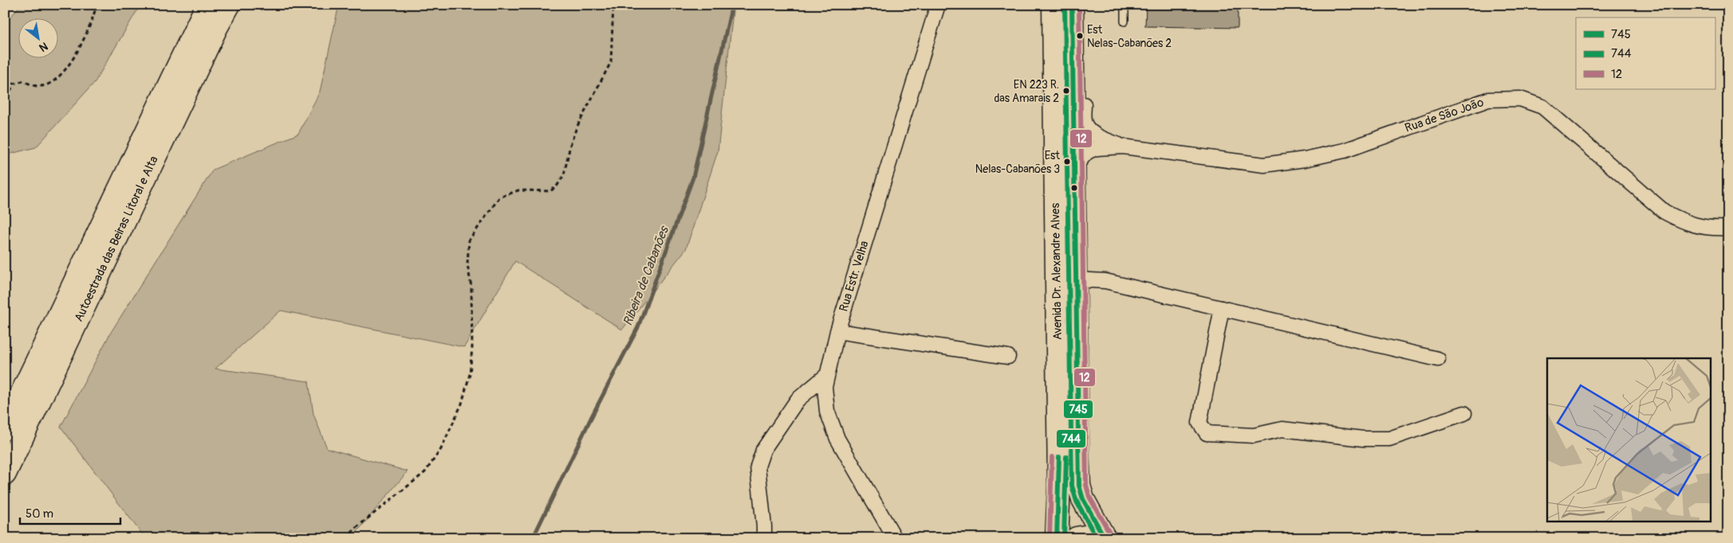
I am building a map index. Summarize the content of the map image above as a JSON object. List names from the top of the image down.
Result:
{
  "streets": {
    "main road": ["Autoestrada das Beiras Litoral e Alta", "Avenida Dr. Alexandre Alves"],
    "street": ["Rua de São João", "Rua Estr. Velha"]
  },
  "water": ["Ribeira de Cabanões"],
  "places": ["Est Nelas-Cabanões 2", "EN 223 R. das Amarais 2", "Est Nelas-Cabanões 3"],
  "lines": ["transit line 745", "transit line 744", "transit line 12"],
  "legend": ["745", "744", "12"],
  "scale_bar": "50 m",
  "north": "bottom right"
}
